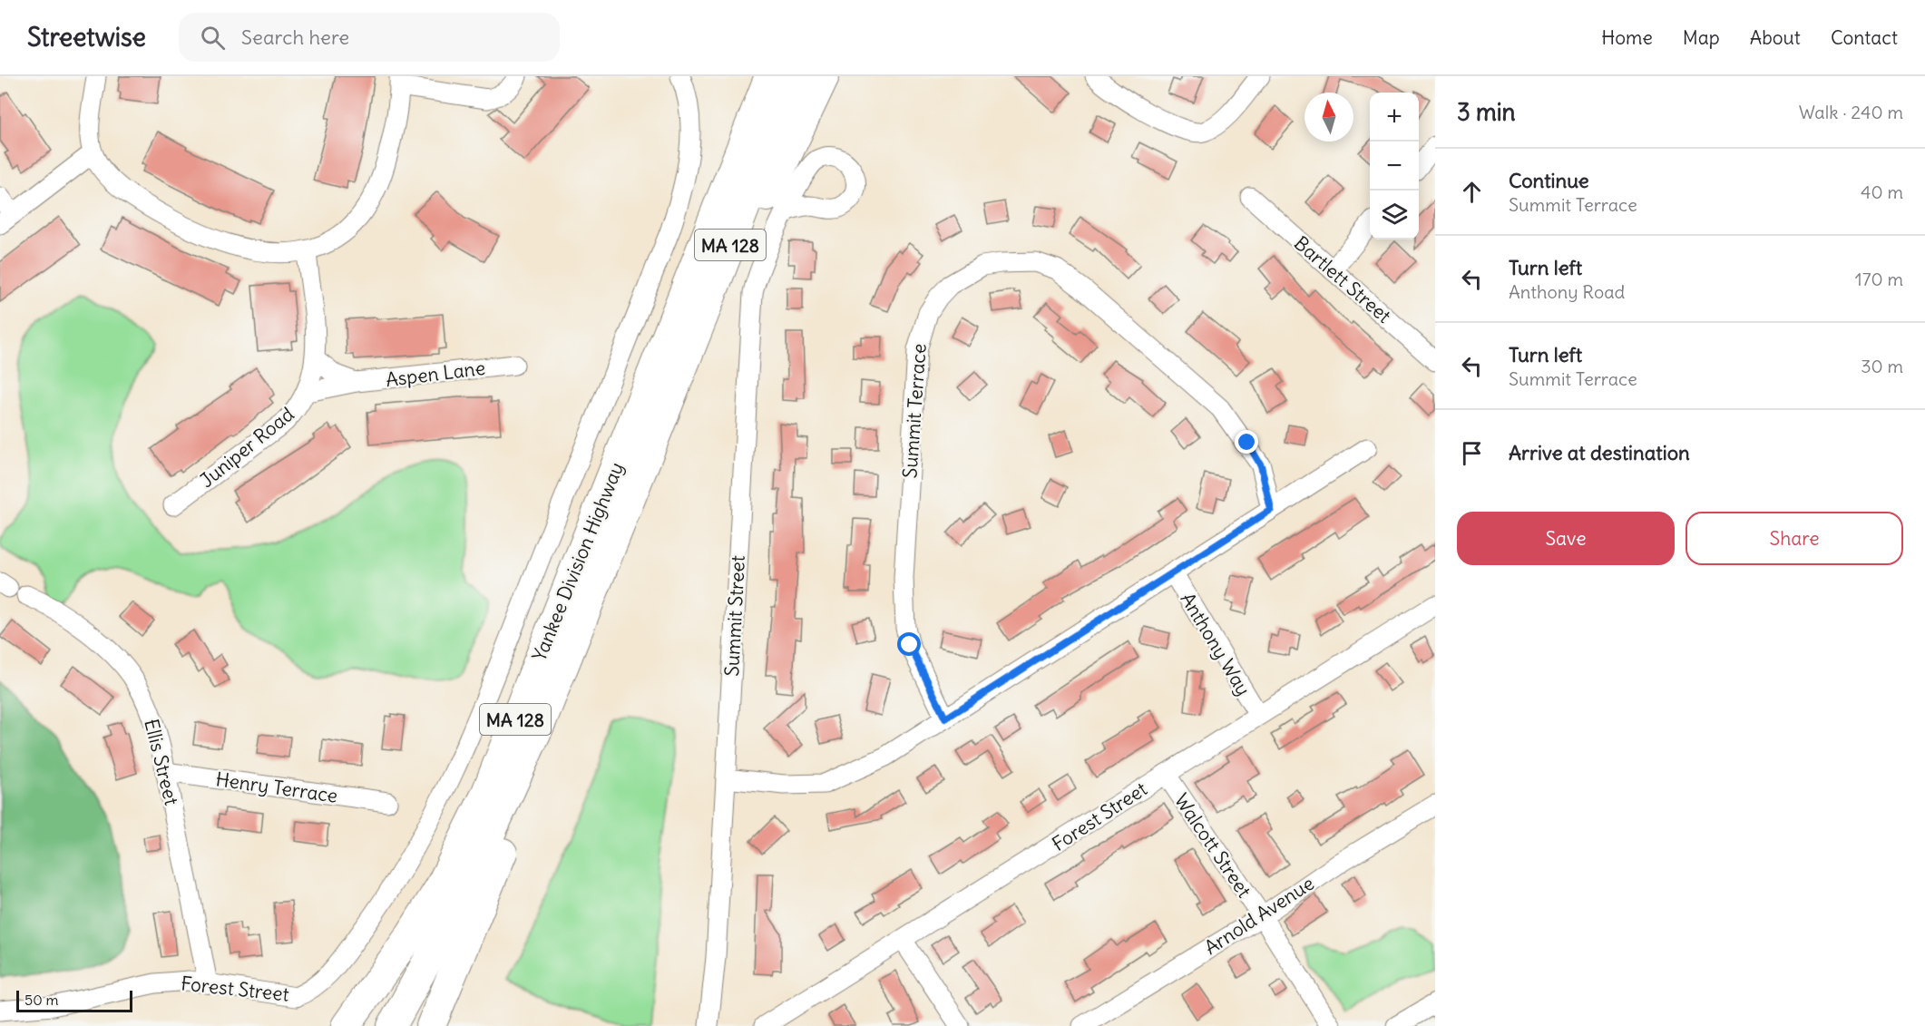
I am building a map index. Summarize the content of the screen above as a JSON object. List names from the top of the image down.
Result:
{
  "streets": {
    "highway": ["MA 128", "Yankee Division Highway"],
    "street": [
      "Bartlett Street",
      "Aspen Lane",
      "Summit Terrace",
      "Juniper Road",
      "Summit Street",
      "Anthony Way",
      "Ellis Street",
      "Henry Terrace",
      "Forest Street",
      "Walcott Street",
      "Arnold Avenue"
    ]
  },
  "crossings": [
    ["Aspen Lane", "Juniper Road"],
    ["Yankee Division Highway", "Forest Street"],
    ["Anthony Way", "Forest Street"],
    ["Ellis Street", "Henry Terrace"],
    ["Ellis Street", "Forest Street"],
    ["Forest Street", "Walcott Street"],
    ["Walcott Street", "Arnold Avenue"]
  ],
  "scale_bar": "50 m",
  "north": "top",
  "page": {
    "header": "Streetwise",
    "search": "Search here",
    "nav": [
      "Home",
      "Map",
      "About",
      "Contact"
    ],
    "heading": ["3 min", "Walk · 240 m"],
    "map_buttons": ["+", "−"],
    "list": [
      ["Continue", "Summit Terrace", "40 m"],
      ["Turn left", "Anthony Road", "170 m"],
      ["Turn left", "Summit Terrace", "30 m"],
      "Arrive at destination"
    ],
    "buttons": ["Save", "Share"],
    "scale": "50 m"
  }
}
